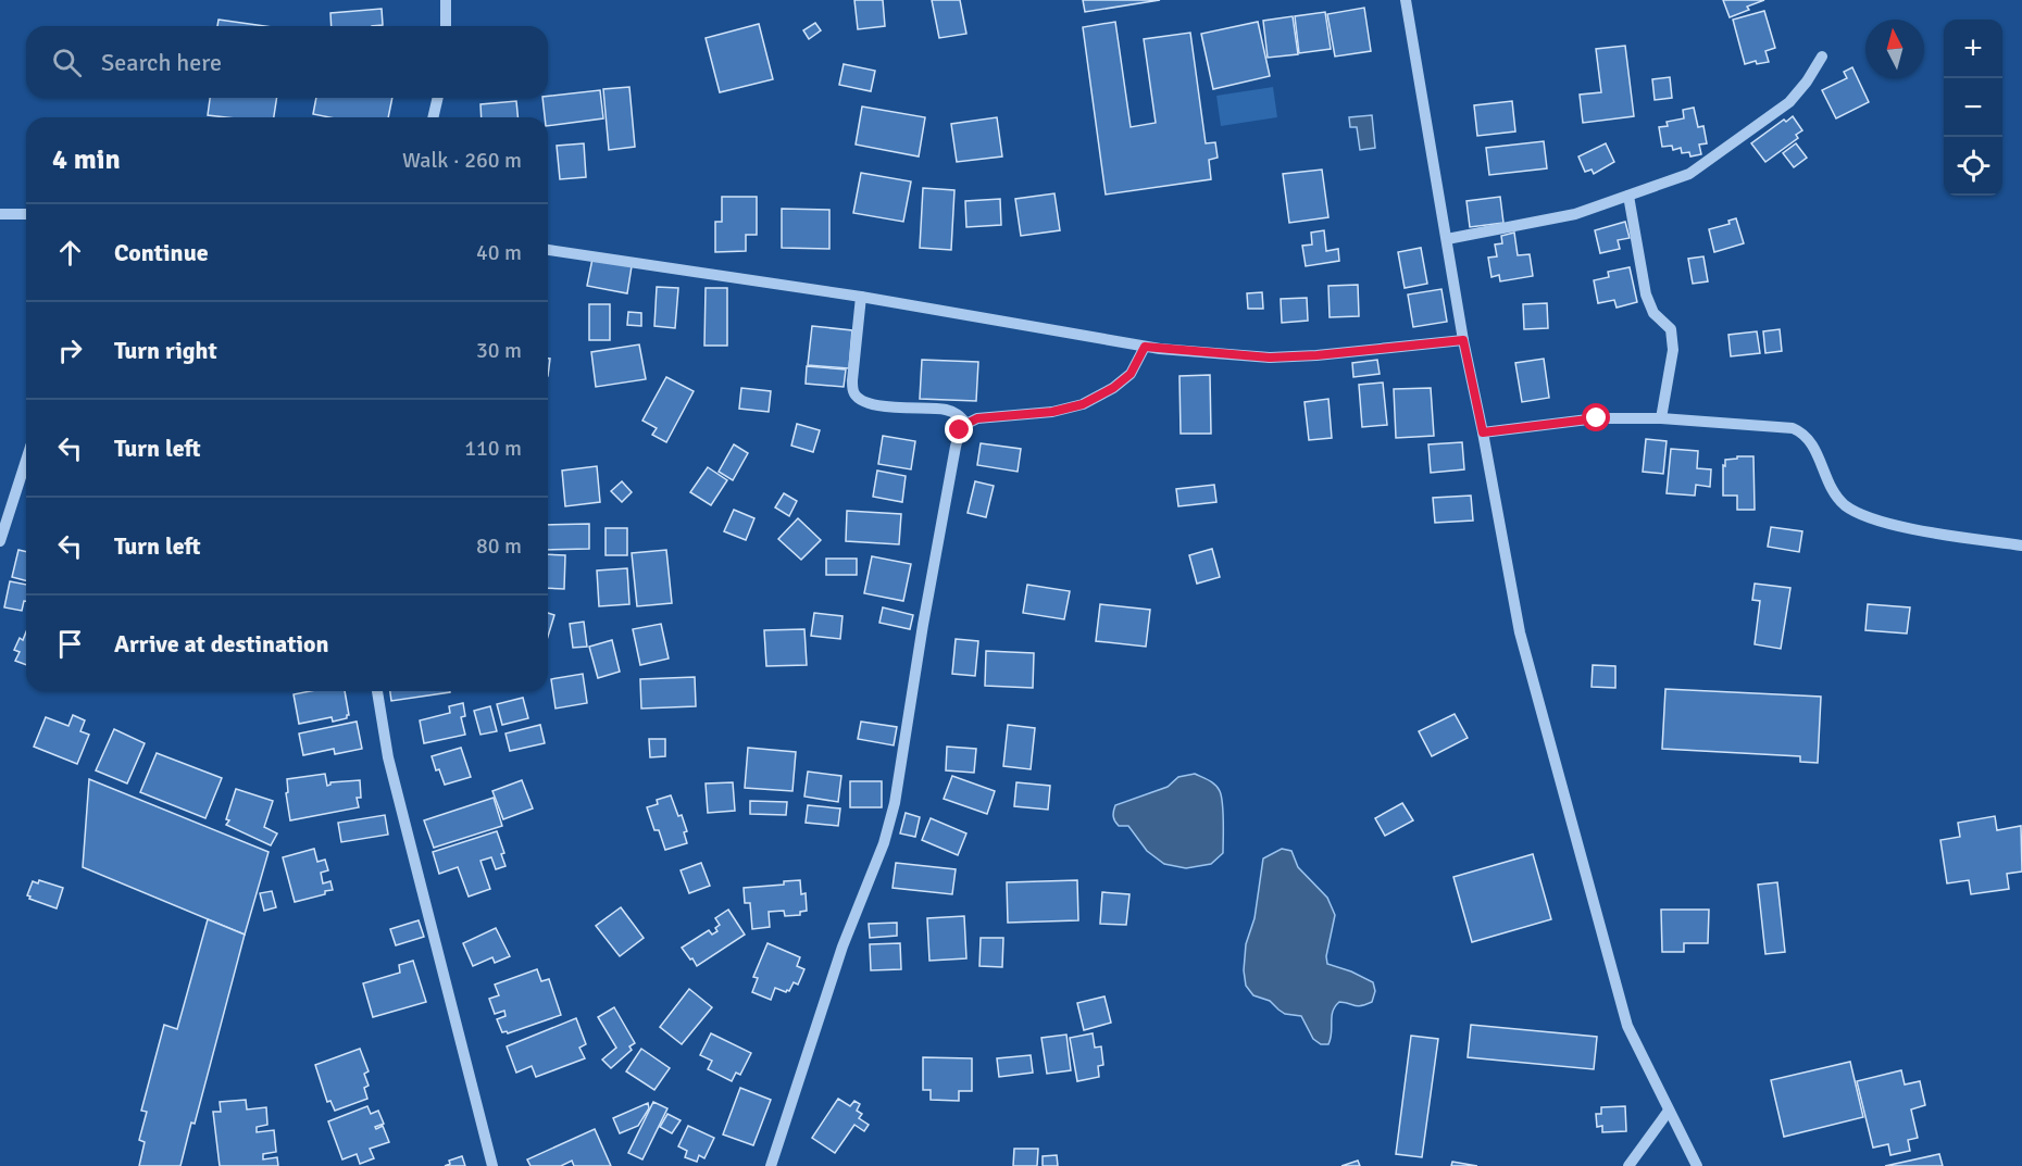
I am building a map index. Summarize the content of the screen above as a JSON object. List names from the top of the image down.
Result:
{
  "north": "top",
  "page": {
    "map_buttons": ["+", "−"],
    "search": "Search here",
    "heading": ["4 min", "Walk · 260 m"],
    "list": [
      ["Continue", "40 m"],
      ["Turn right", "30 m"],
      ["Turn left", "110 m"],
      ["Turn left", "80 m"],
      "Arrive at destination"
    ]
  }
}
